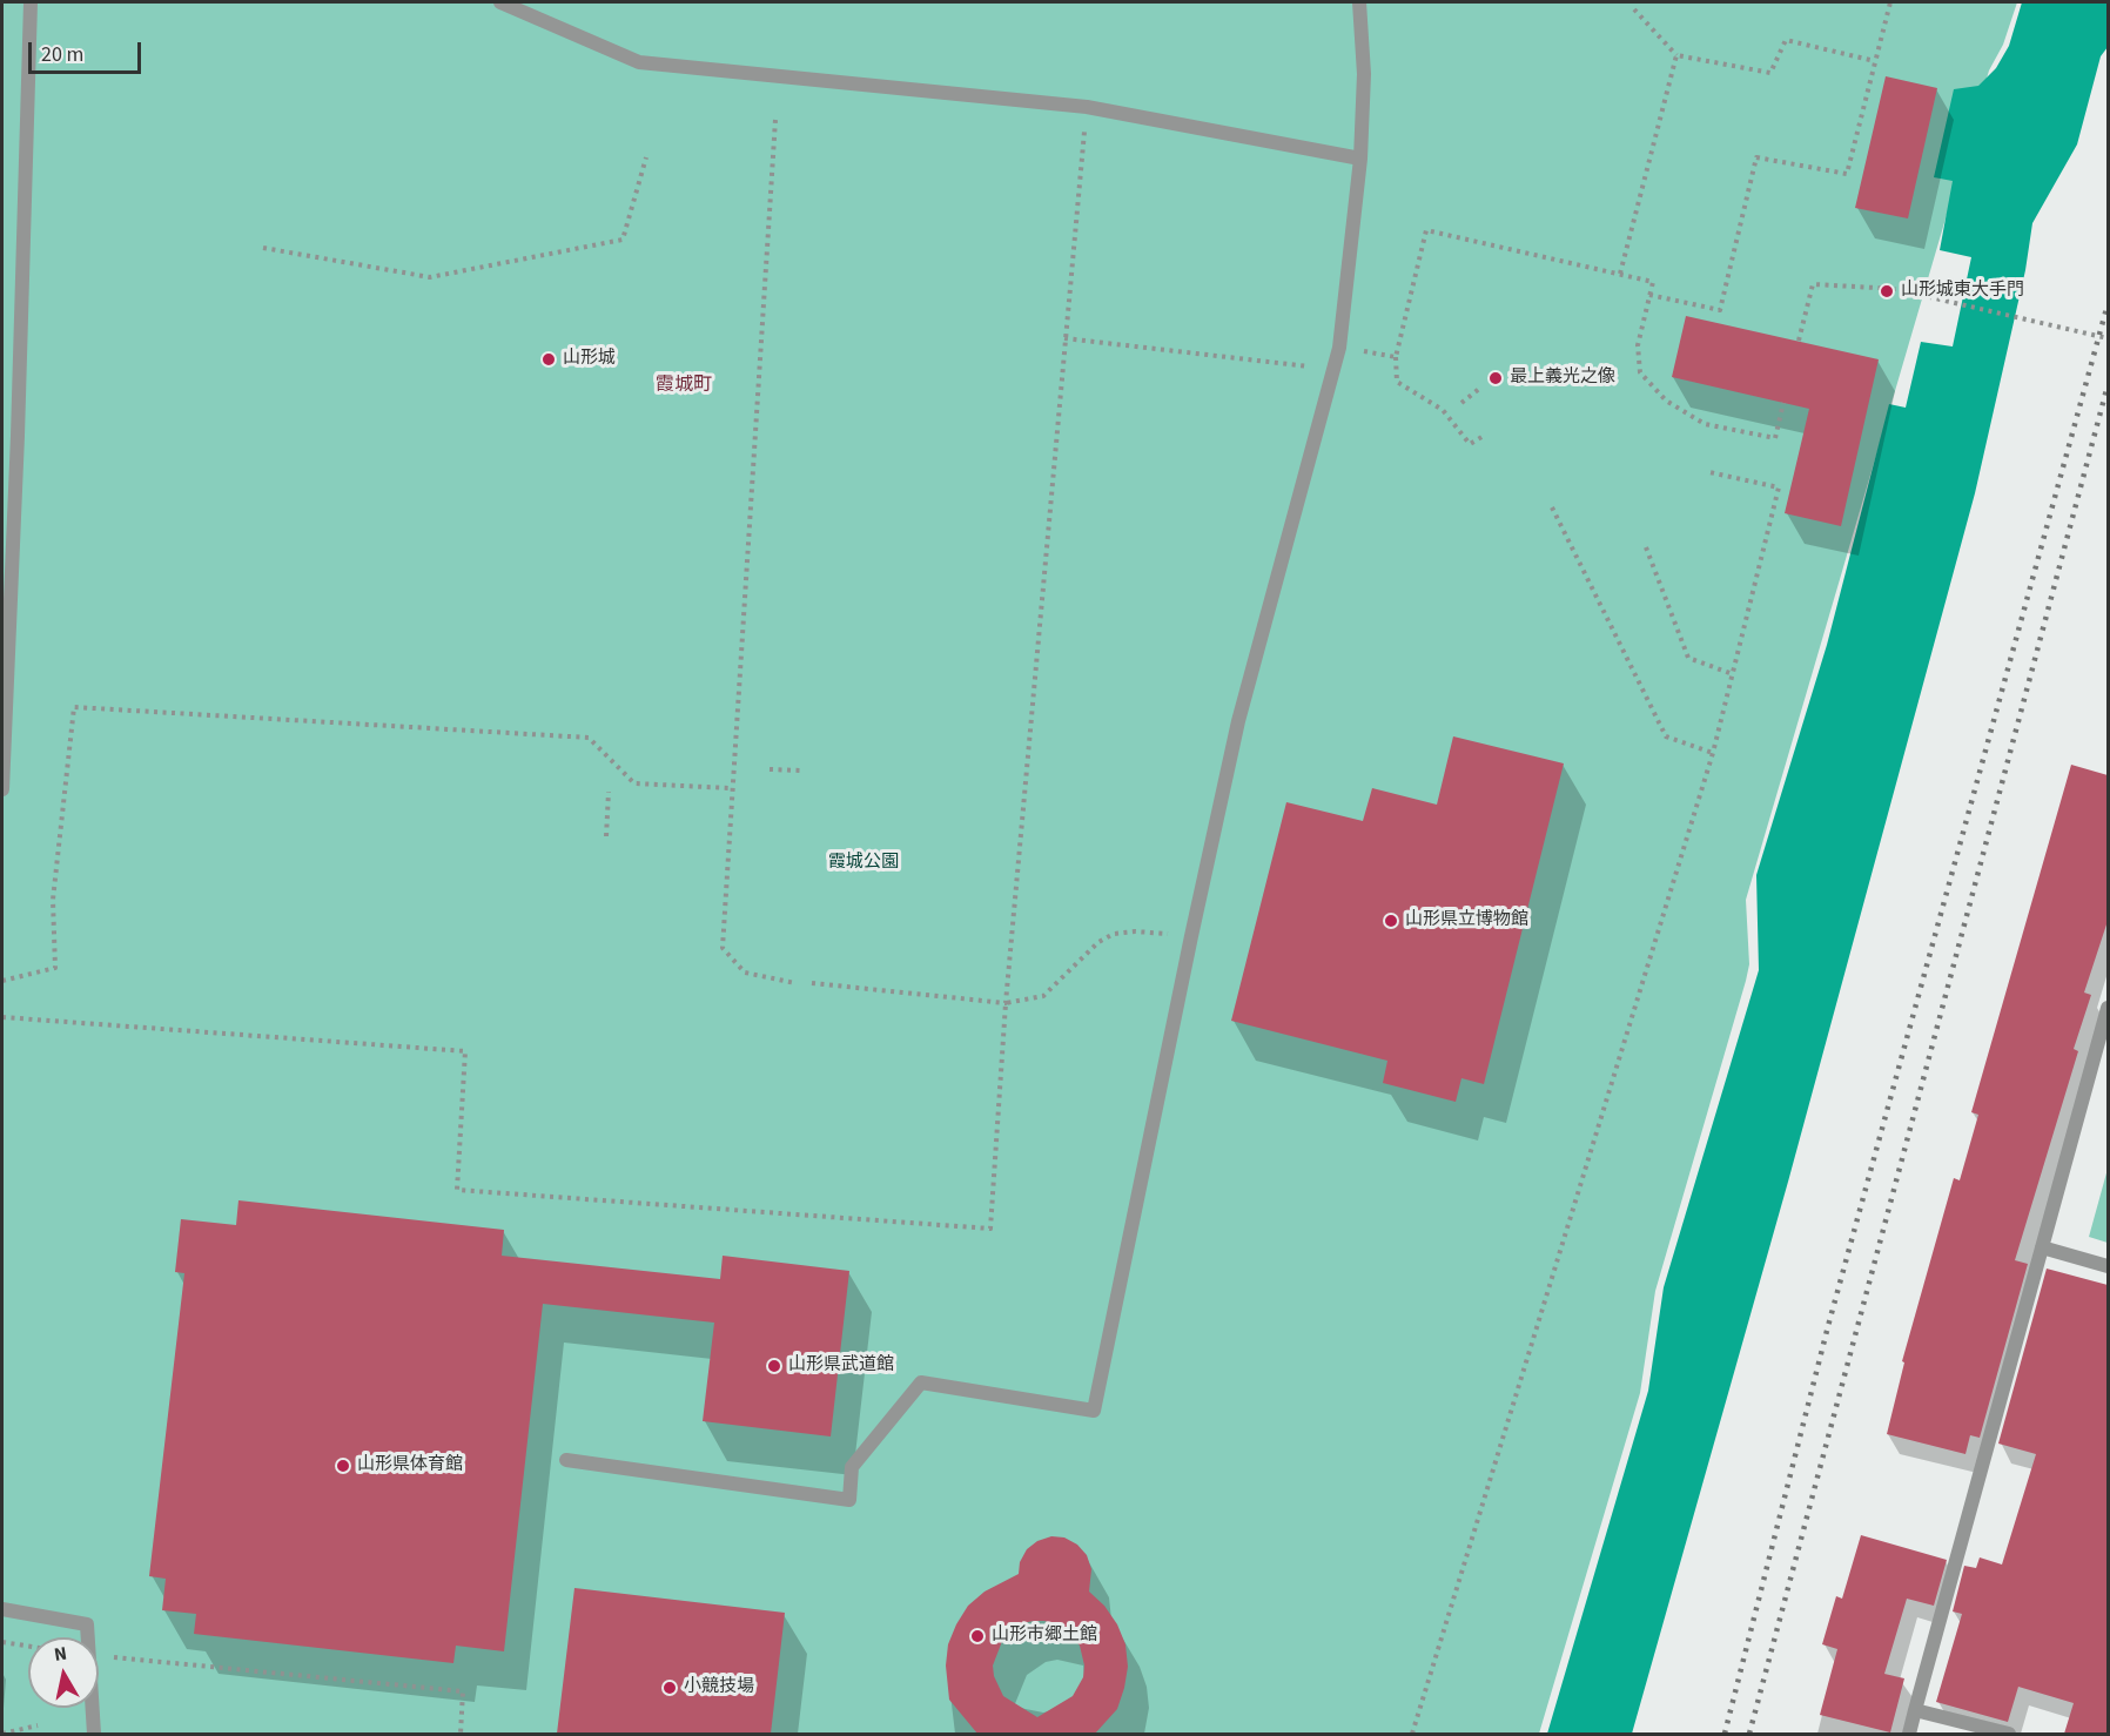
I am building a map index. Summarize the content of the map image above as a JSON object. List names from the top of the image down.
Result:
{
  "districts": ["霞城町"],
  "parks": ["霞城公園"],
  "places": [
    "山形城東大手門",
    "山形城",
    "最上義光之像",
    "山形県立博物館",
    "山形県武道館",
    "山形県体育館",
    "山形市郷土館",
    "小競技場"
  ],
  "scale_bar": "20 m",
  "north": "top"
}
